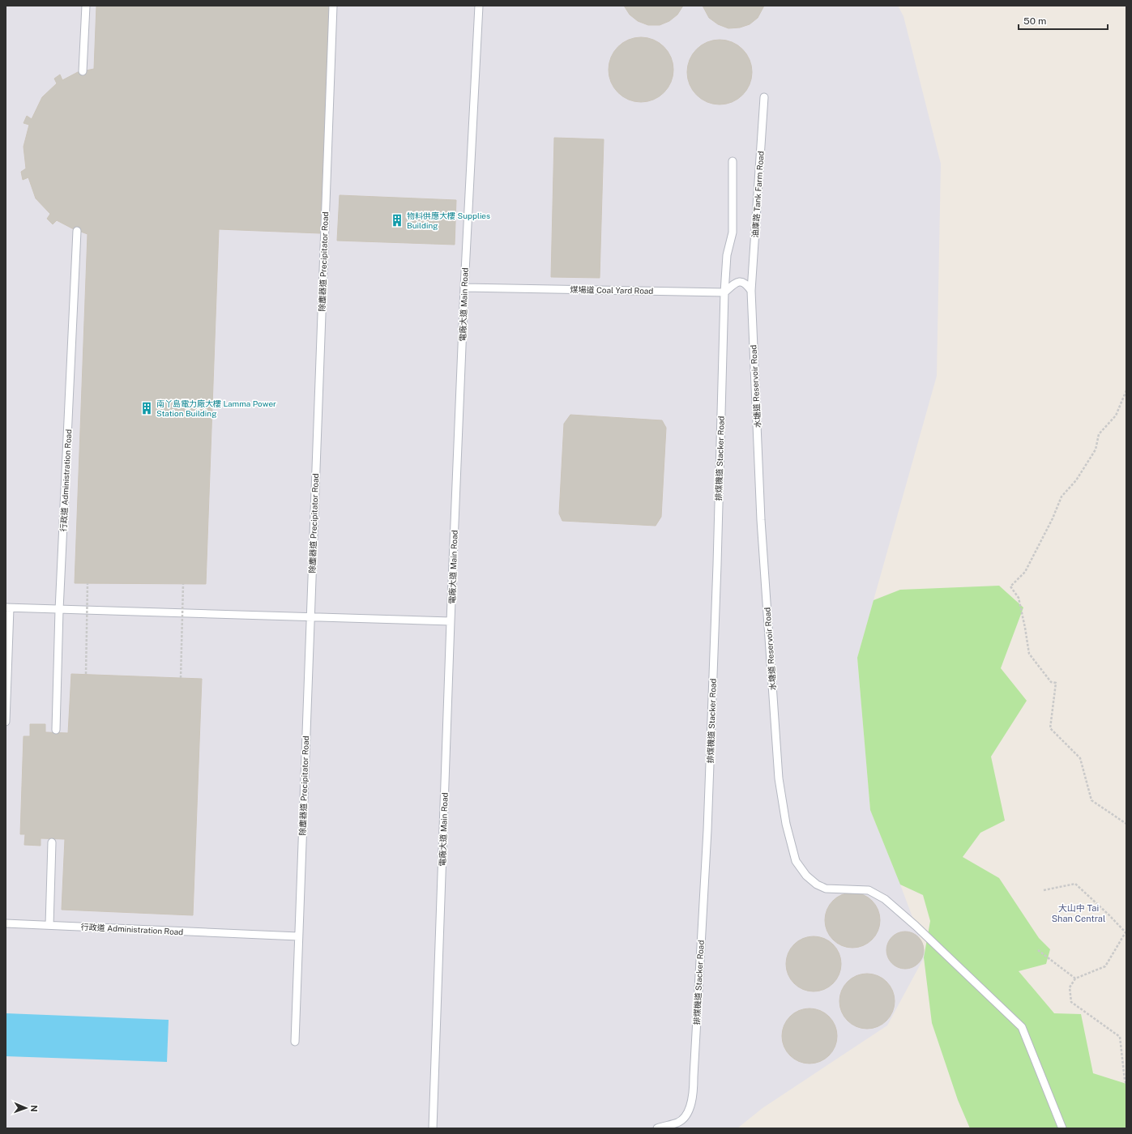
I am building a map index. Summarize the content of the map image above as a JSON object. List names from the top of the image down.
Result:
{
  "streets": {
    "lane": [
      "油庫路 Tank Farm Road",
      "除塵器道 Precipitator Road",
      "煤場道 Coal Yard Road",
      "電廠大道 Main Road",
      "水塘道 Reservoir Road",
      "排煤機道 Stacker Road",
      "行政道 Administration Road"
    ]
  },
  "crossings": [
    ["油庫路 Tank Farm Road", "水塘道 Reservoir Road"],
    ["除塵器道 Precipitator Road", "行政道 Administration Road"],
    ["煤場道 Coal Yard Road", "電廠大道 Main Road"],
    ["煤場道 Coal Yard Road", "排煤機道 Stacker Road"]
  ],
  "districts": ["大山中 Tai Shan Central"],
  "places": {
    "building": ["物料供應大樓 Supplies Building", "南丫島電力廠大樓 Lamma Power Station Building"]
  },
  "scale_bar": "50 m",
  "north": "right"
}
